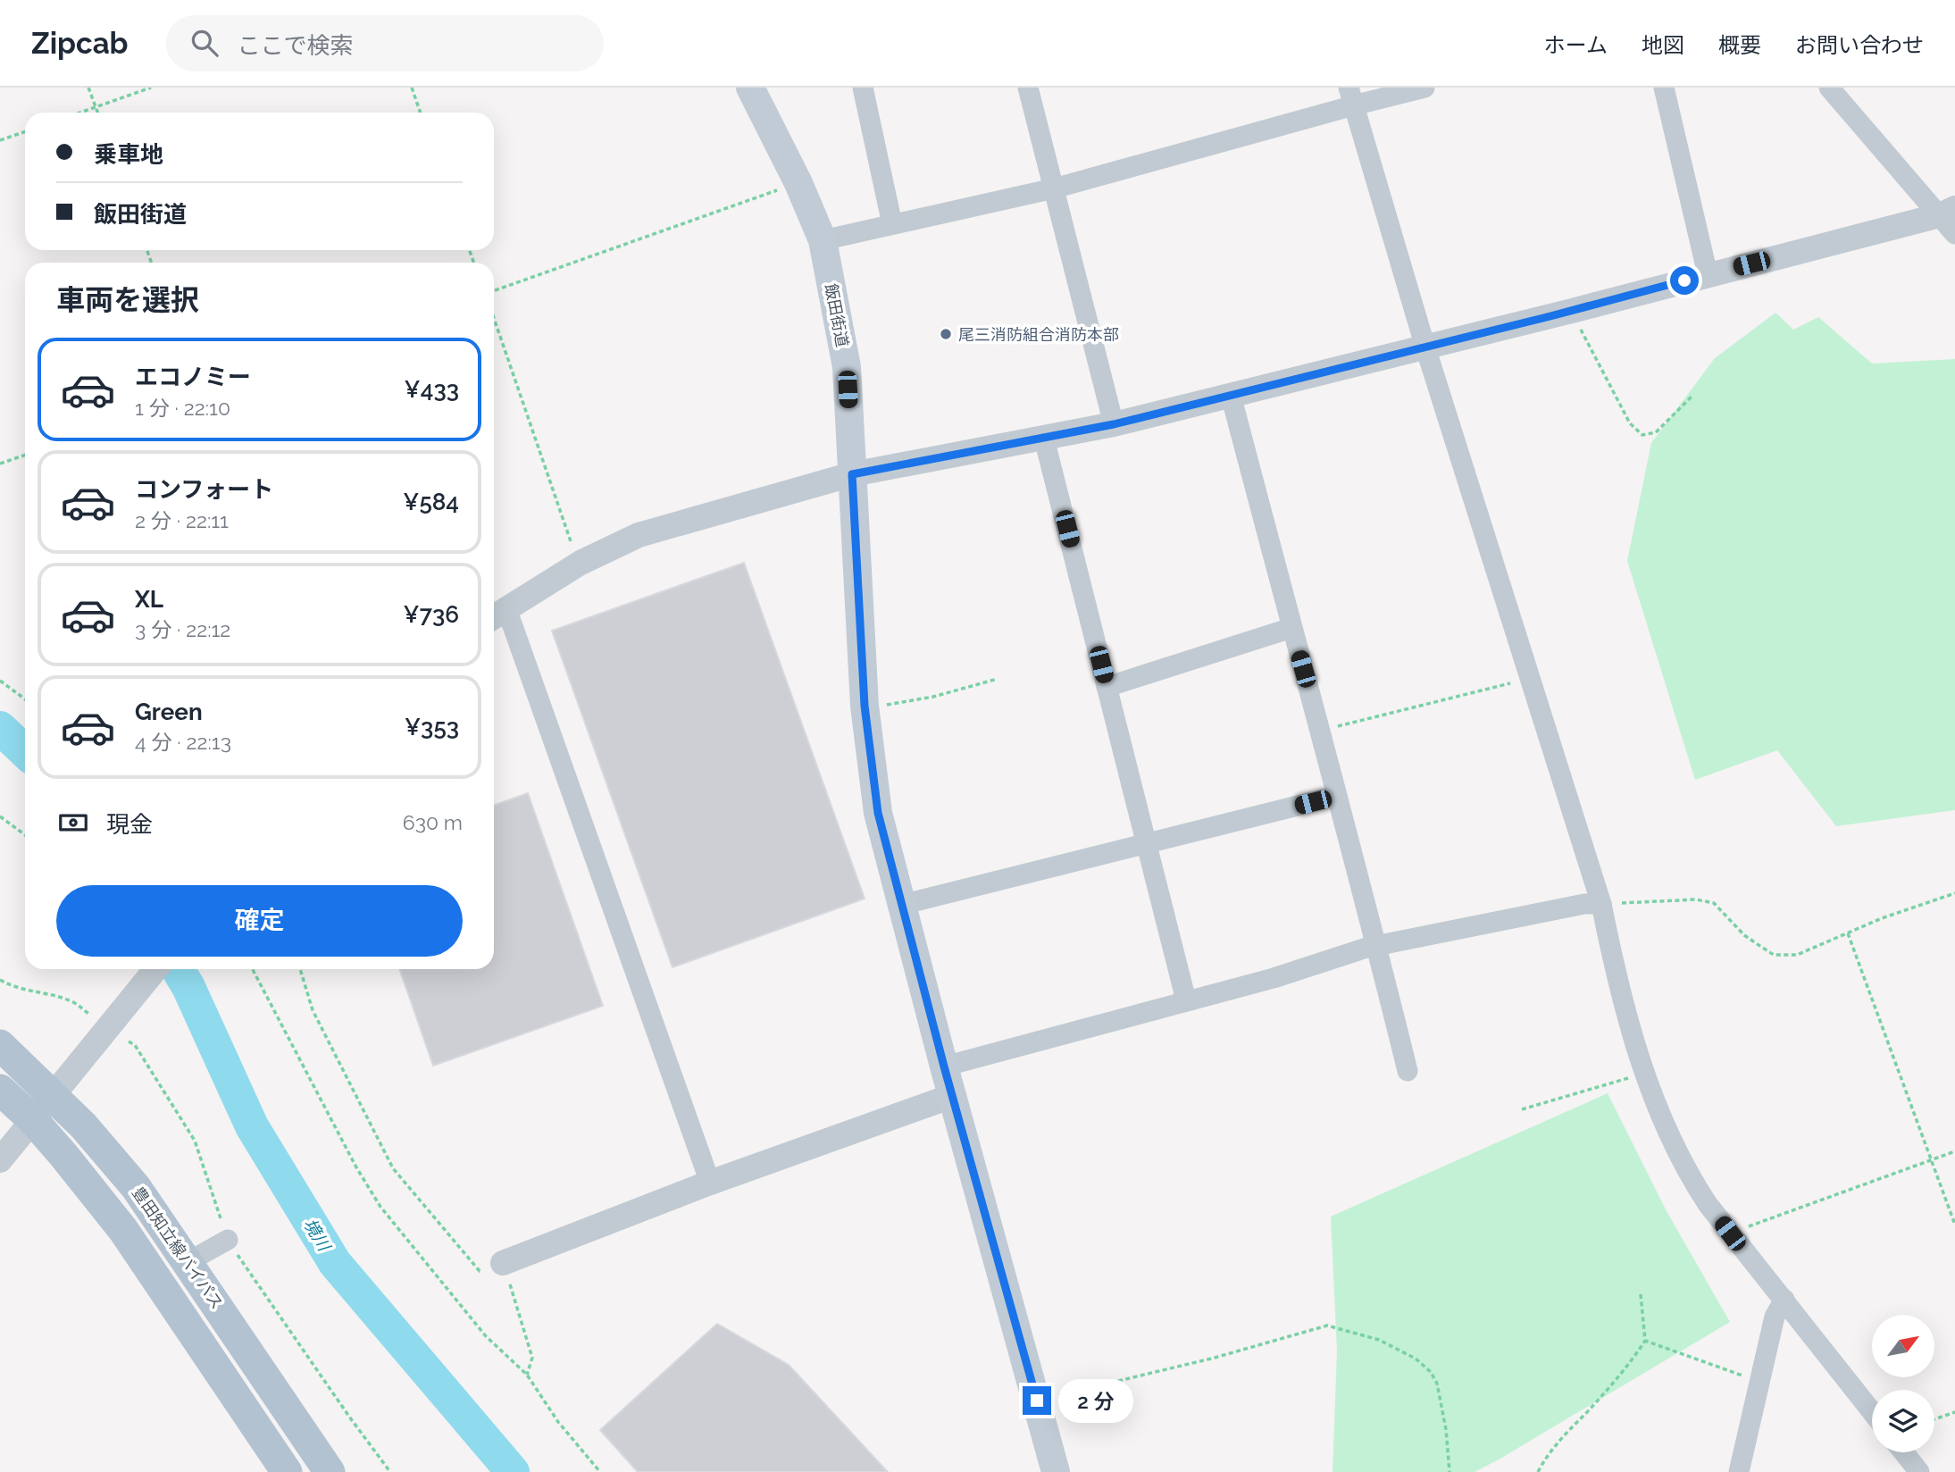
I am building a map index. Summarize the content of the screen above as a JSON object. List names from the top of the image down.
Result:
{
  "streets": {
    "main road": ["飯田街道", "豊田知立線バイパス"]
  },
  "water": ["境川"],
  "places": ["尾三消防組合消防本部"],
  "north": "top right",
  "page": {
    "header": "Zipcab",
    "search": "ここで検索",
    "nav": [
      "ホーム",
      "地図",
      "概要",
      "お問い合わせ"
    ],
    "banner": ["乗車地", "飯田街道"],
    "heading": "車両を選択",
    "list": [
      {
        "name": "エコノミー",
        "note": "1 分 · 22:10",
        "value": "¥433"
      },
      {
        "name": "コンフォート",
        "note": "2 分 · 22:11",
        "value": "¥584"
      },
      {
        "name": "XL",
        "note": "3 分 · 22:12",
        "value": "¥736"
      },
      {
        "name": "Green",
        "note": "4 分 · 22:13",
        "value": "¥353"
      }
    ],
    "pay": ["現金", "630 m"],
    "buttons": "確定",
    "bubble": "2 分"
  }
}
